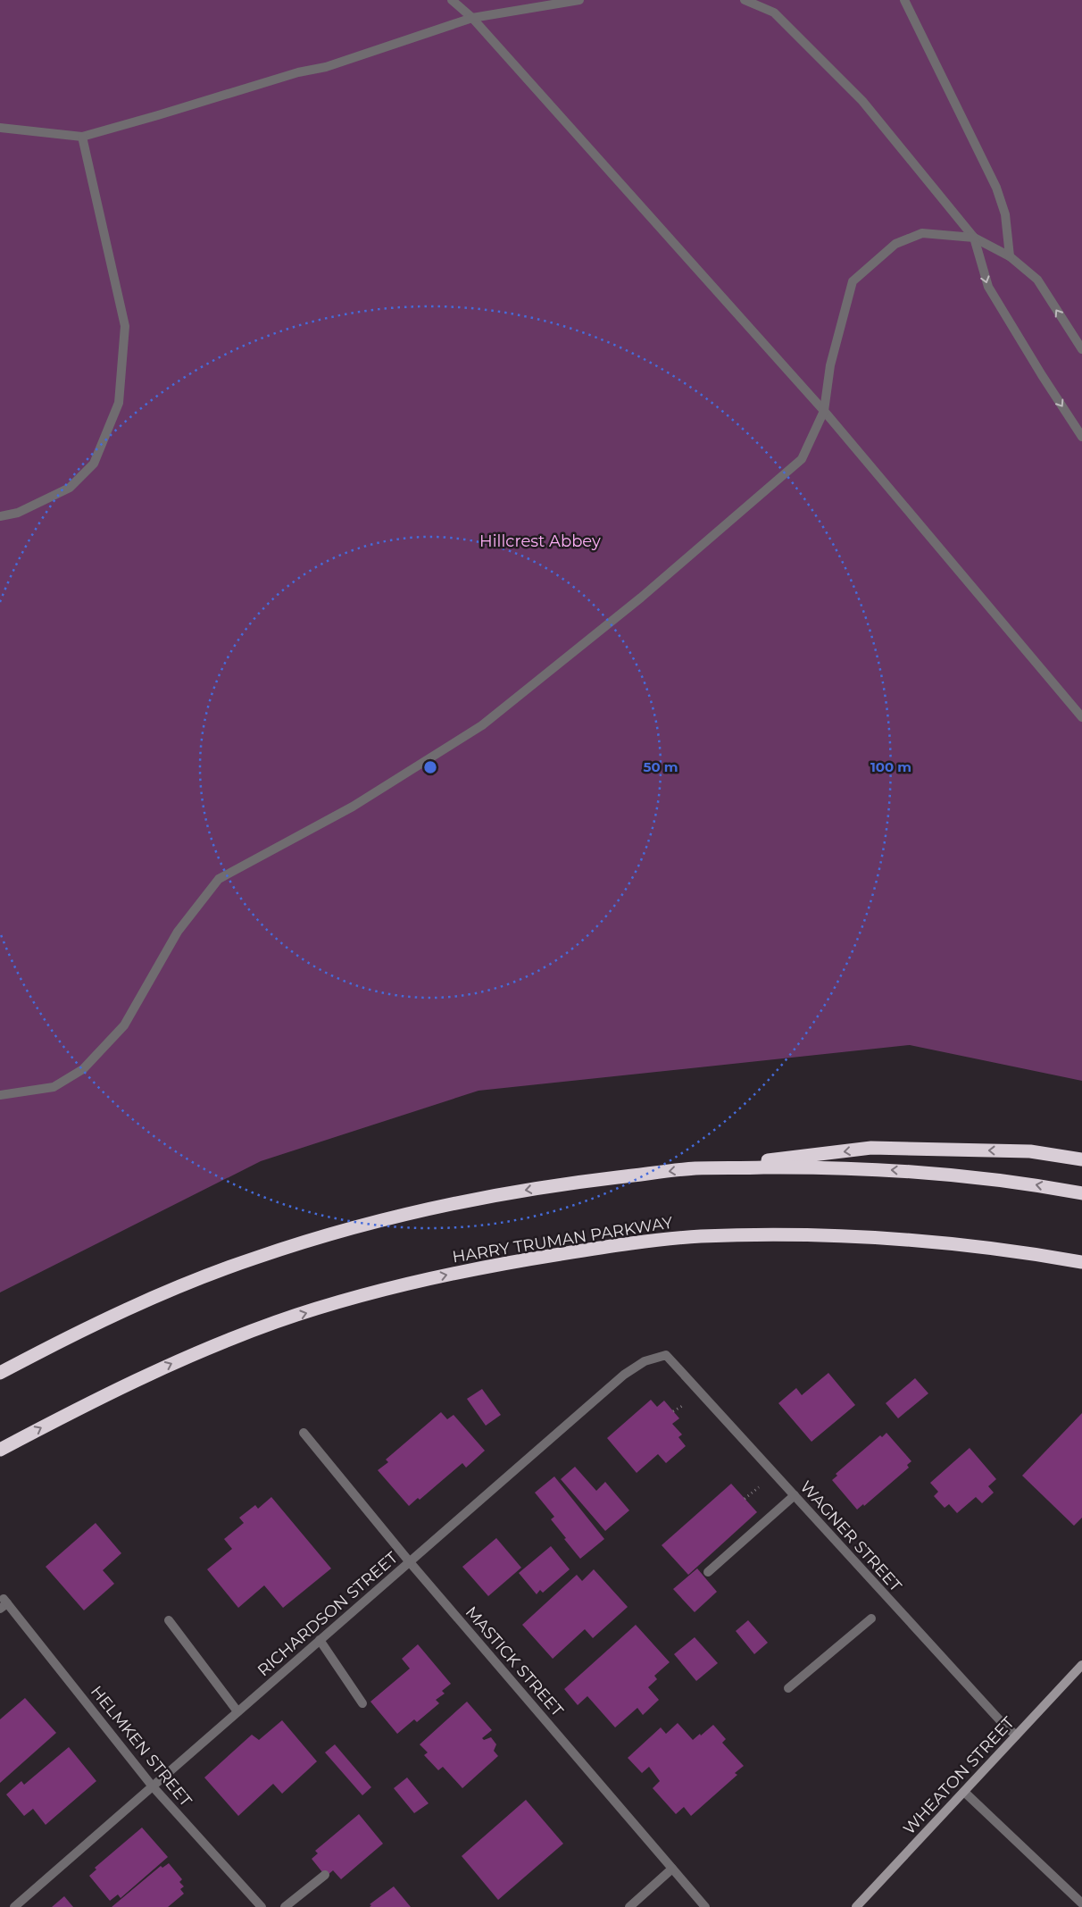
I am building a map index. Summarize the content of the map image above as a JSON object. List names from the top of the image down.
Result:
{
  "streets": {
    "highway": ["HARRY TRUMAN PARKWAY"],
    "main road": ["WHEATON STREET"],
    "street": [
      "WAGNER STREET",
      "RICHARDSON STREET",
      "MASTICK STREET",
      "HELMKEN STREET"
    ]
  },
  "crossings": [
    ["WAGNER STREET", "RICHARDSON STREET"],
    ["WAGNER STREET", "WHEATON STREET"],
    ["RICHARDSON STREET", "MASTICK STREET"],
    ["RICHARDSON STREET", "HELMKEN STREET"]
  ],
  "parks": ["Hillcrest Abbey"],
  "rings": ["50 m", "100 m"]
}
